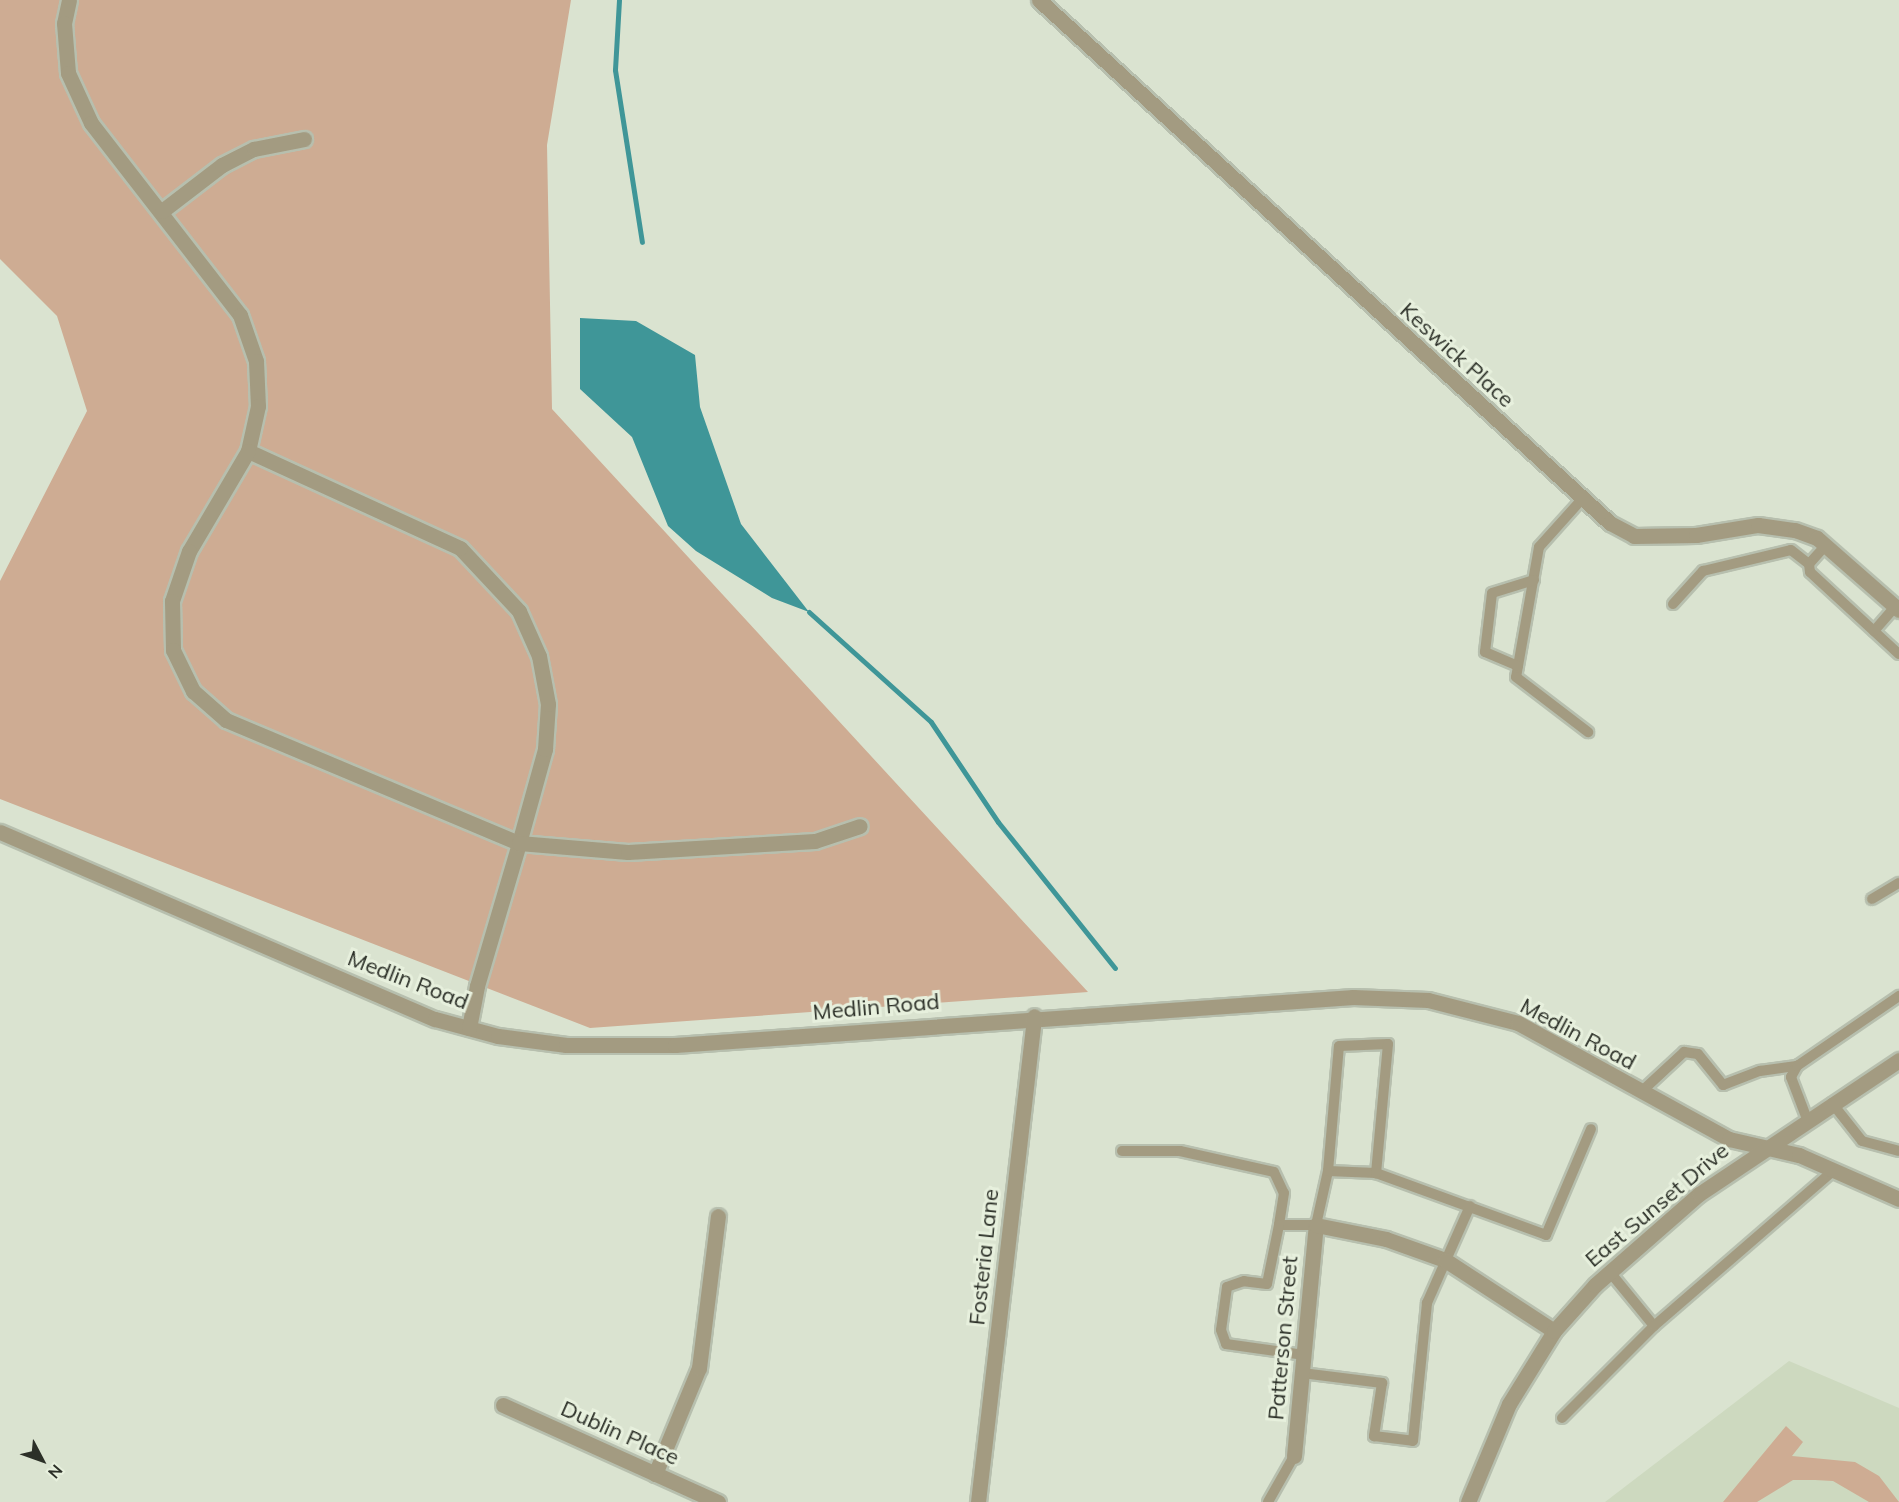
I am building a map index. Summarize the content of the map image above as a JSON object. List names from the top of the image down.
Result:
{
  "streets": {
    "street": [
      "Keswick Place",
      "Medlin Road",
      "East Sunset Drive",
      "Fosteria Lane",
      "Patterson Street",
      "Dublin Place"
    ]
  },
  "crossings": [
    ["Medlin Road", "East Sunset Drive"],
    ["Medlin Road", "Fosteria Lane"]
  ],
  "north": "bottom right"
}
